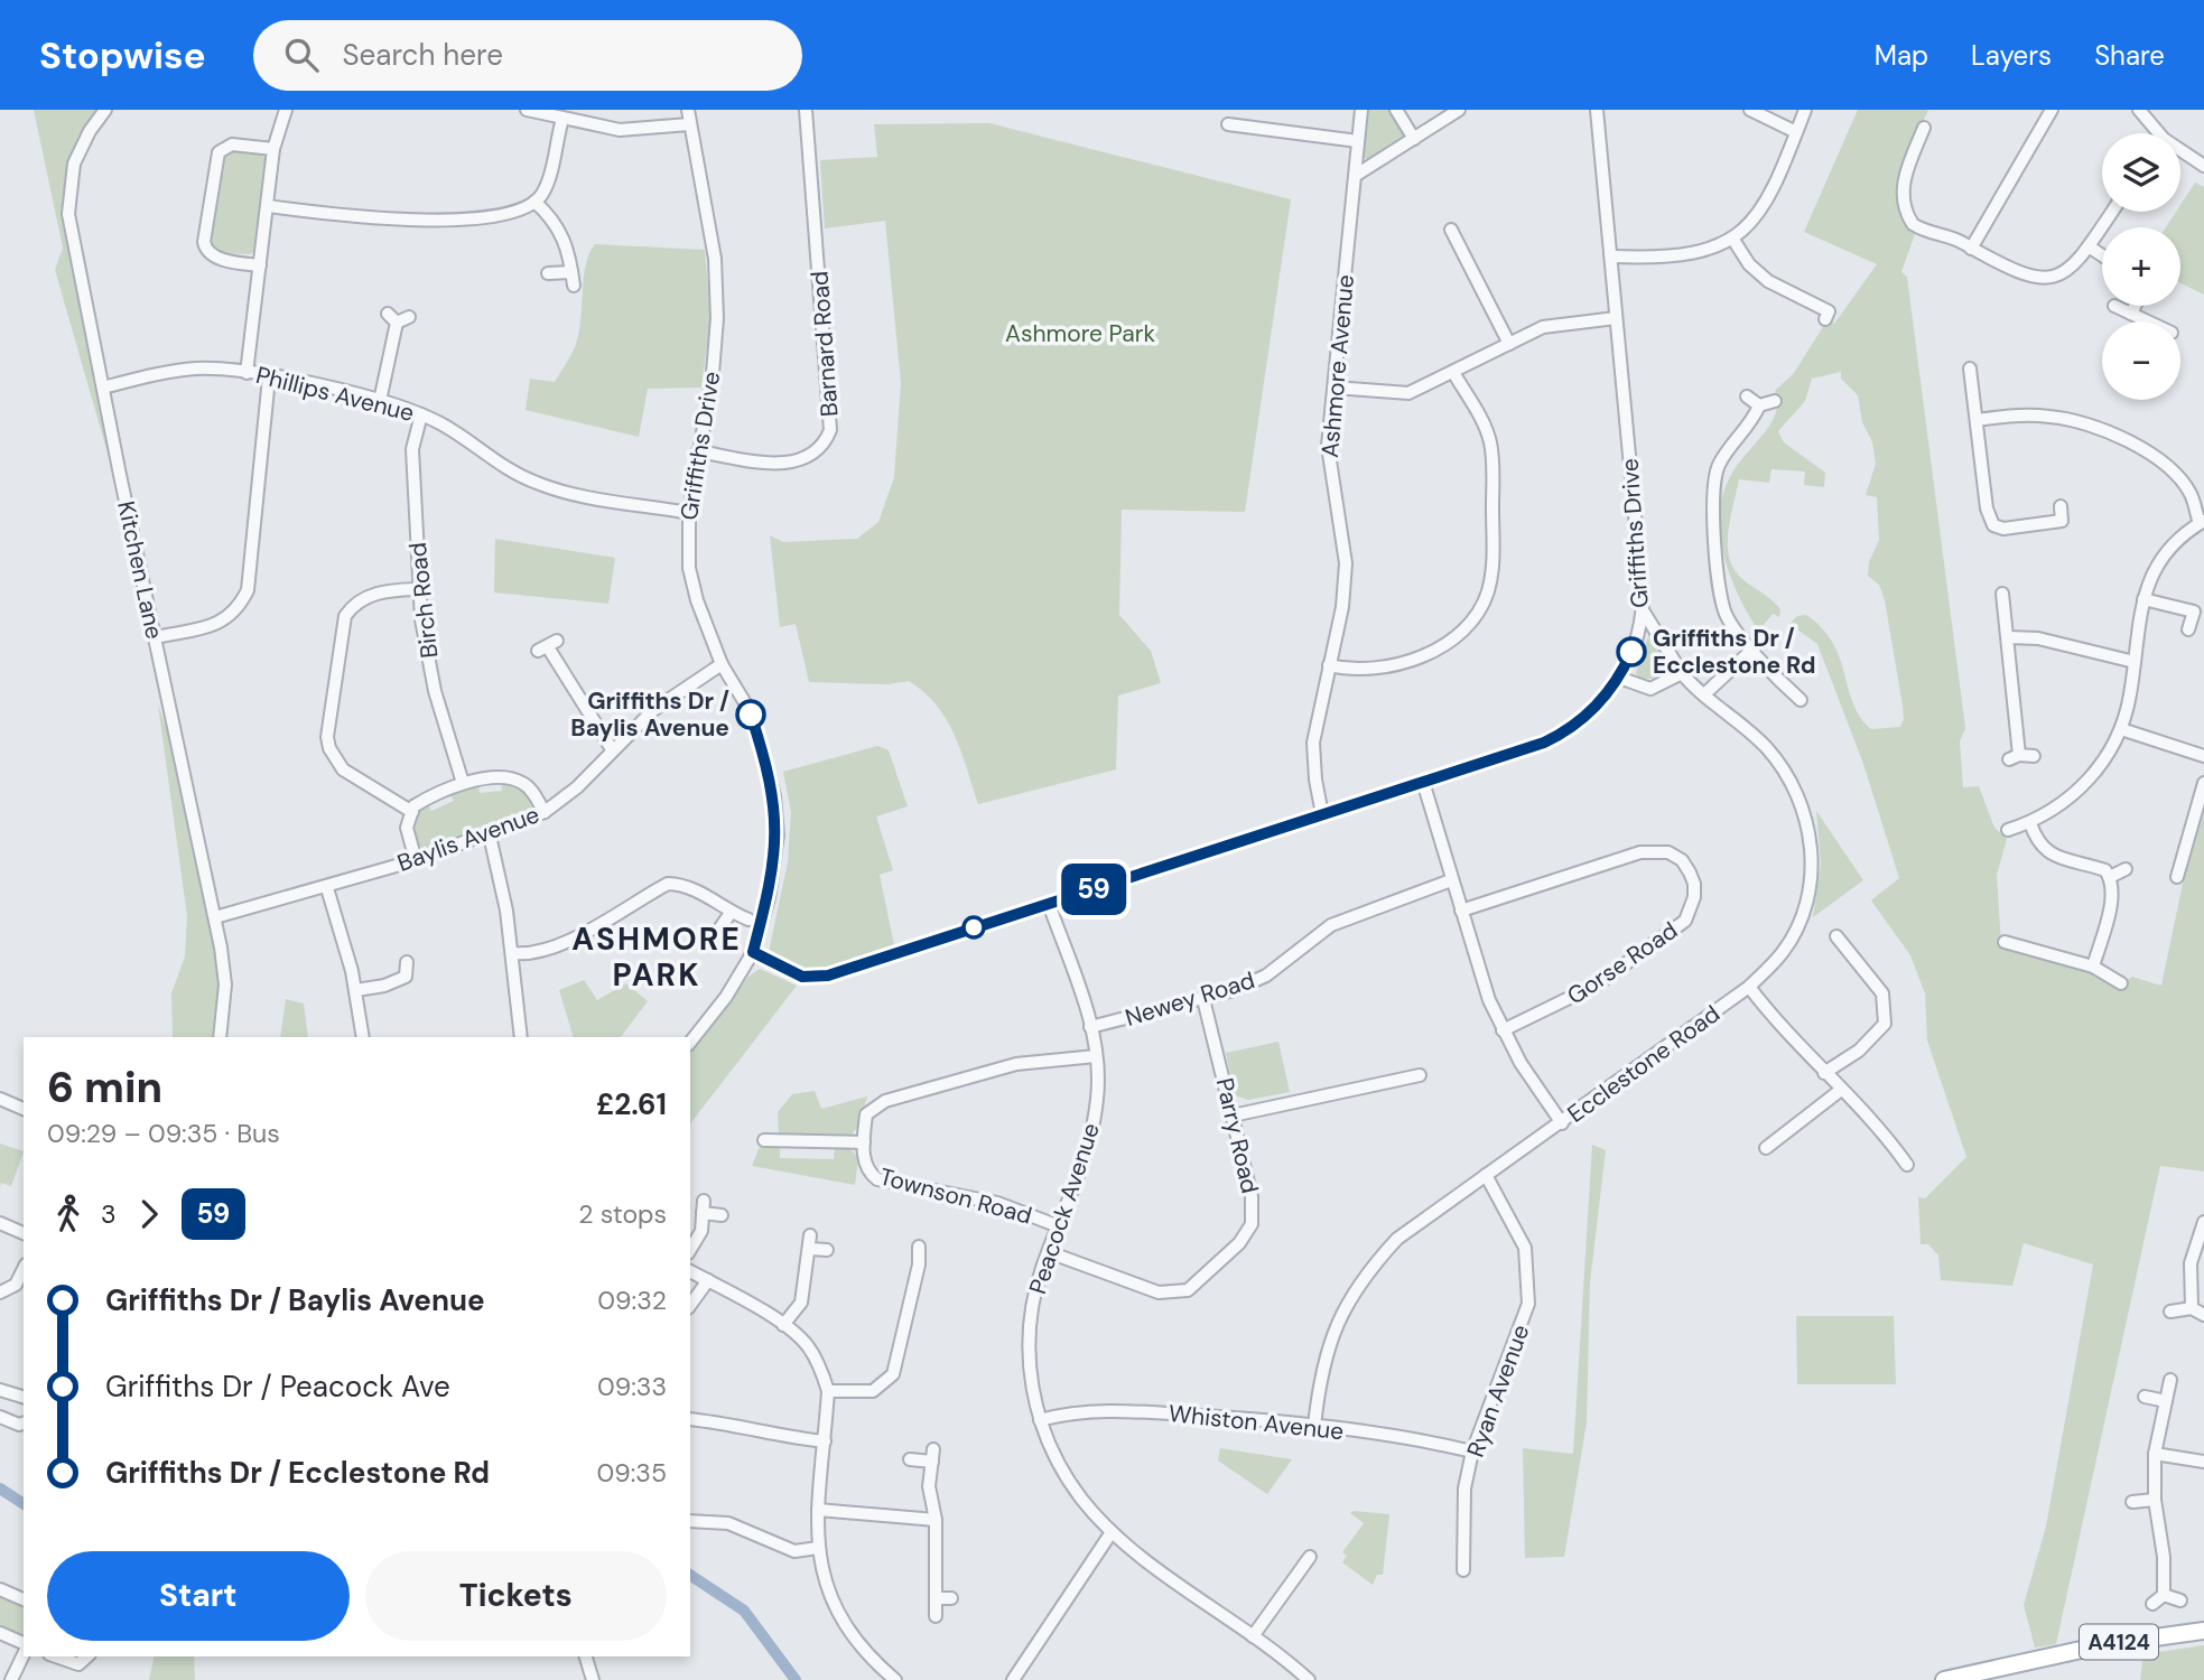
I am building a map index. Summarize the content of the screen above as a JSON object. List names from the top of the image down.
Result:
{
  "streets": {
    "main road": ["A4124"],
    "street": [
      "Barnard Road",
      "Ashmore Avenue",
      "Phillips Avenue",
      "Griffiths Drive",
      "Kitchen Lane",
      "Birch Road",
      "Baylis Avenue",
      "Gorse Road",
      "Newey Road",
      "Ecclestone Road",
      "Parry Road",
      "Townson Road",
      "Peacock Avenue",
      "Ryan Avenue",
      "Whiston Avenue"
    ]
  },
  "crossings": [
    ["Barnard Road", "Griffiths Drive"],
    ["Ashmore Avenue", "Griffiths Drive"],
    ["Phillips Avenue", "Griffiths Drive"],
    ["Phillips Avenue", "Kitchen Lane"],
    ["Phillips Avenue", "Birch Road"],
    ["Griffiths Drive", "Baylis Avenue"],
    ["Griffiths Drive", "Ecclestone Road"],
    ["Griffiths Drive", "Peacock Avenue"],
    ["Kitchen Lane", "Baylis Avenue"],
    ["Newey Road", "Parry Road"],
    ["Newey Road", "Peacock Avenue"],
    ["Ecclestone Road", "Ryan Avenue"],
    ["Ecclestone Road", "Whiston Avenue"],
    ["Parry Road", "Peacock Avenue"],
    ["Townson Road", "Peacock Avenue"],
    ["Peacock Avenue", "Whiston Avenue"],
    ["Ryan Avenue", "Whiston Avenue"]
  ],
  "districts": ["ASHMORE PARK"],
  "parks": ["Ashmore Park"],
  "places": ["Griffiths Dr / Ecclestone Rd", "Griffiths Dr / Baylis Avenue"],
  "lines": ["bus line 59"],
  "page": {
    "header": "Stopwise",
    "search": "Search here",
    "nav": ["Map", "Layers", "Share"],
    "on_map": "59",
    "map_buttons": ["+", "−"],
    "heading": ["6 min", "09:29 – 09:35 · Bus", "£2.61"],
    "legs": ["3", "59", "2 stops"],
    "list": [
      {
        "name": "Griffiths Dr / Baylis Avenue",
        "value": "09:32"
      },
      {
        "name": "Griffiths Dr / Peacock Ave",
        "value": "09:33"
      },
      {
        "name": "Griffiths Dr / Ecclestone Rd",
        "value": "09:35"
      }
    ],
    "buttons": ["Start", "Tickets"]
  }
}
